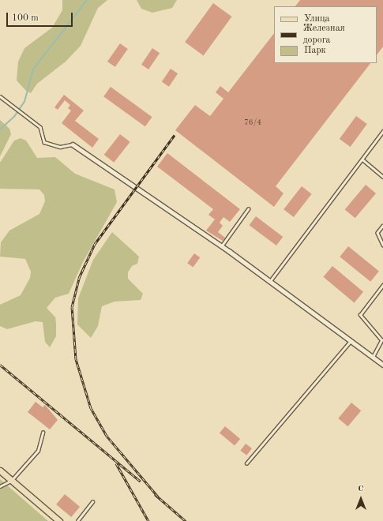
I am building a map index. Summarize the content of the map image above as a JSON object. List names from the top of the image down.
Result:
{
  "house_numbers": ["76/4"],
  "legend": ["Улица", "Железная дорога", "Парк"],
  "scale_bar": "100 m",
  "north": "top"
}
